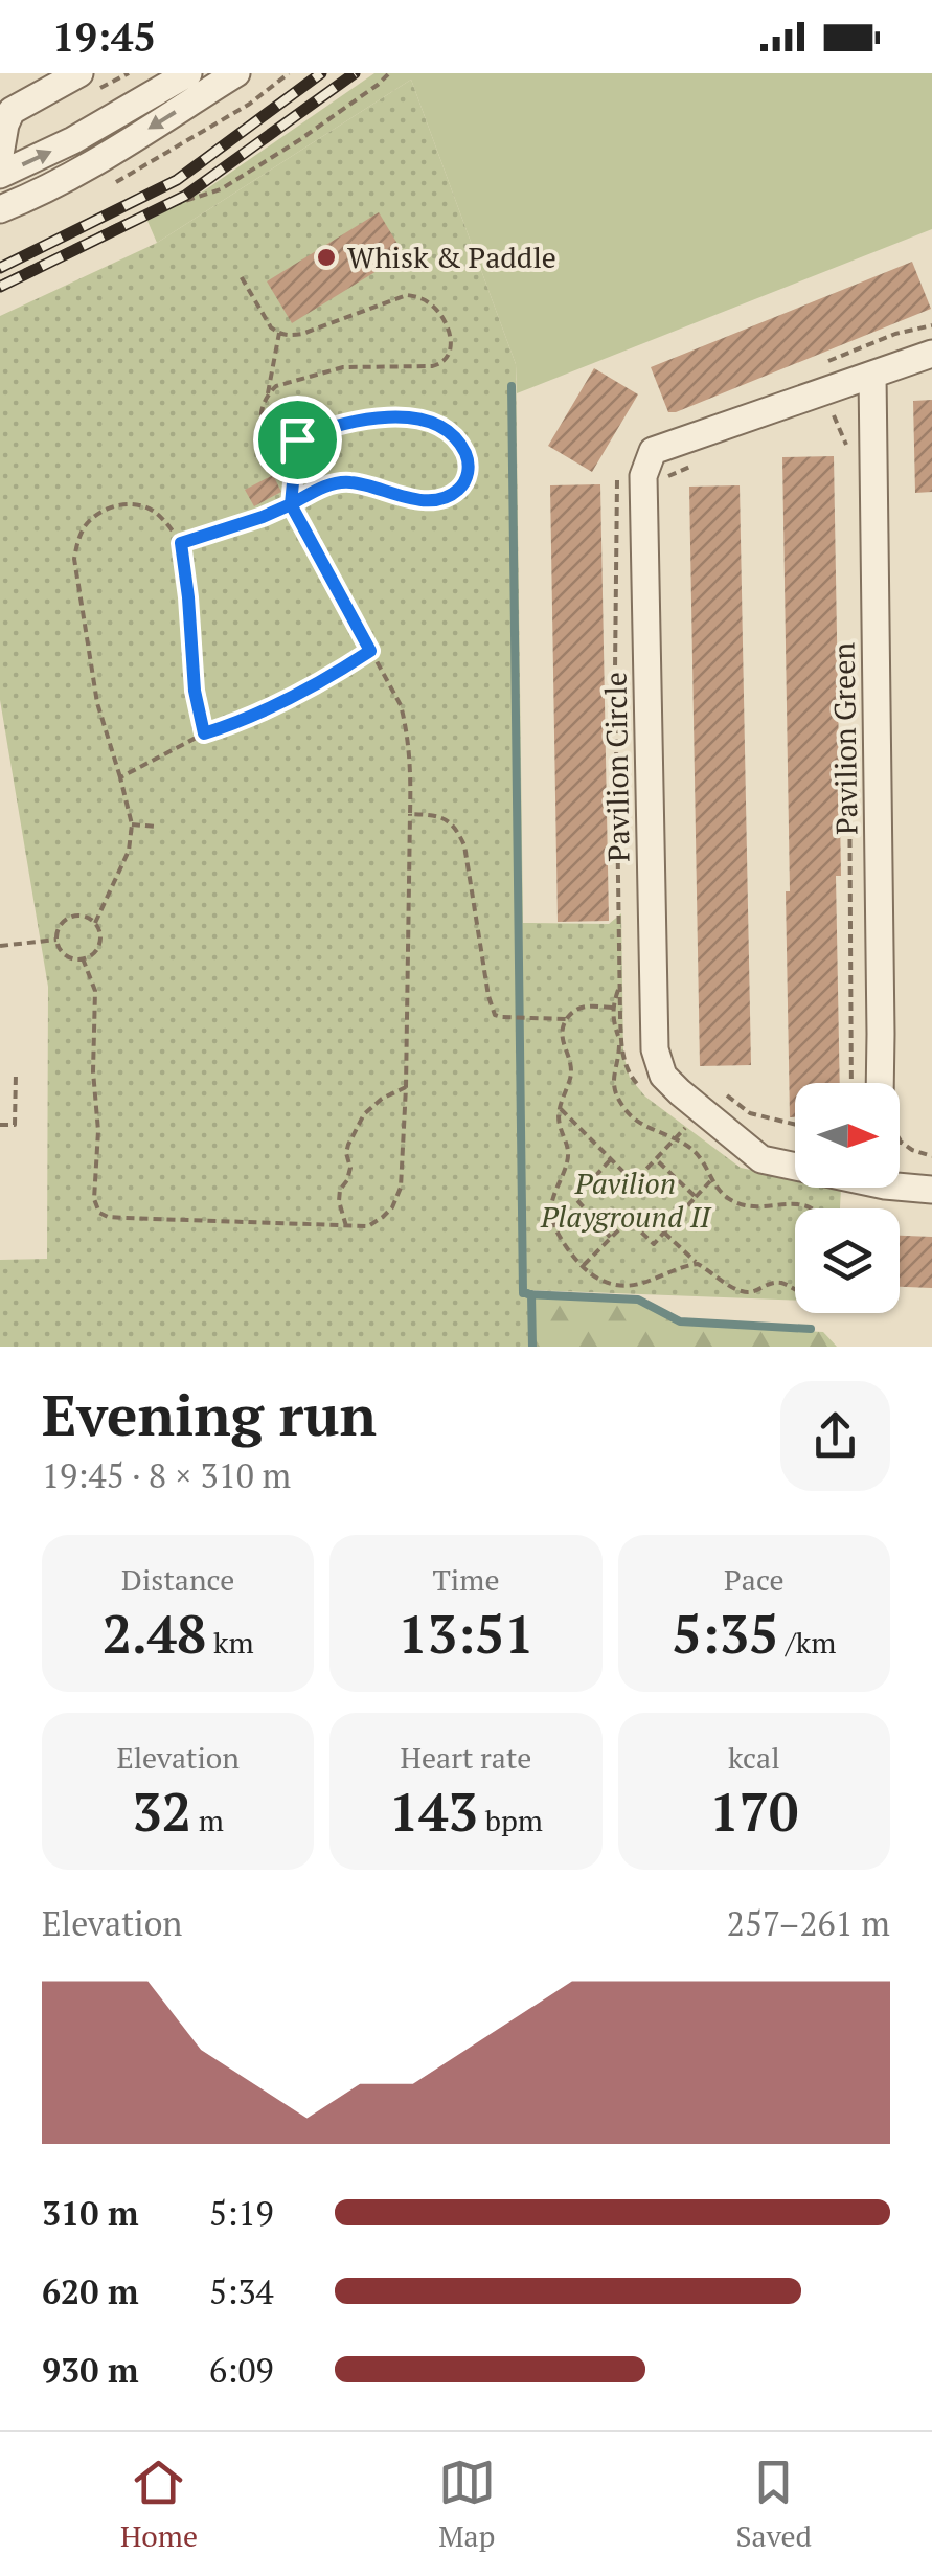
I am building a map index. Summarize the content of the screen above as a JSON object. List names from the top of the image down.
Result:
{
  "streets": {
    "street": ["Pavilion Green", "Pavilion Circle"]
  },
  "crossings": [
    ["Pavilion Green", "Pavilion Circle"]
  ],
  "parks": ["Pavilion Playground II"],
  "places": ["Whisk & Paddle"],
  "north": "right",
  "page": {
    "status": "19:45",
    "heading": ["Evening run", "19:45 · 8 × 310 m"],
    "stats": [
      ["Distance", "2.48 km"],
      ["Time", "13:51"],
      ["Pace", "5:35 /km"],
      ["Elevation", "32 m"],
      ["Heart rate", "143 bpm"],
      ["kcal", "170"]
    ],
    "chart": ["Elevation", "257–261 m"],
    "list": [
      {
        "name": "310 m",
        "note": "5:19"
      },
      {
        "name": "620 m",
        "note": "5:34"
      },
      {
        "name": "930 m",
        "note": "6:09"
      }
    ],
    "tabs": ["Home", "Map", "Saved"]
  }
}
